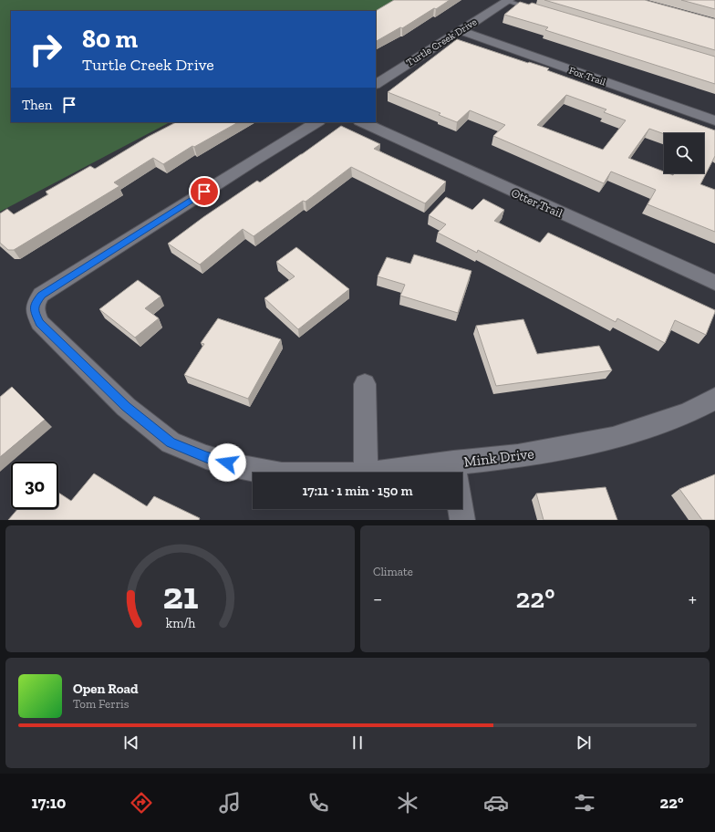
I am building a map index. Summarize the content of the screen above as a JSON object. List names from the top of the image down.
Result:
{
  "streets": {
    "street": [
      "Turtle Creek Drive",
      "Fox Trail",
      "Otter Trail",
      "Mink Drive"
    ]
  },
  "crossings": [
    ["Turtle Creek Drive", "Fox Trail"]
  ],
  "page": {
    "turn": ["80 m", "Turtle Creek Drive"],
    "then": "Then",
    "limit": "30",
    "trip": "17:11 · 1 min · 150 m",
    "tile": "Climate",
    "heat": ["−", "22°", "+"],
    "song": ["Open Road", "Tom Ferris"],
    "tabs": ["17:10", "22°"],
    "gauge": ["21", "km/h"]
  }
}
